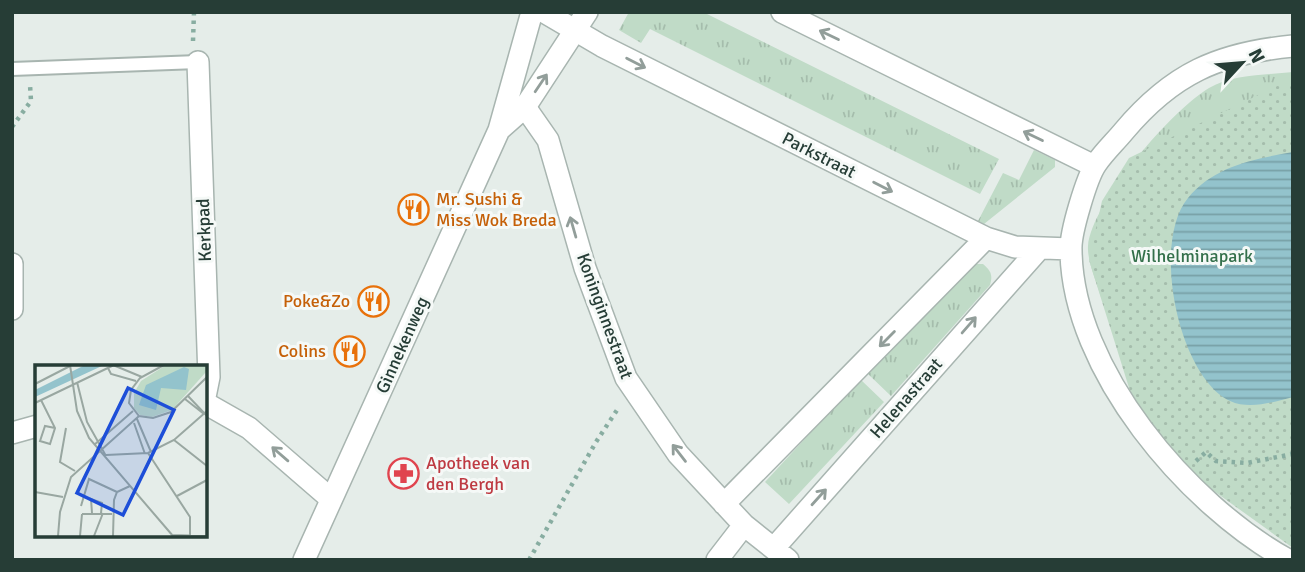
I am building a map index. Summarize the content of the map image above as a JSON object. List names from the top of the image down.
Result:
{
  "streets": {
    "street": [
      "Parkstraat",
      "Kerkpad",
      "Koninginnestraat",
      "Ginnekenweg",
      "Helenastraat"
    ]
  },
  "crossings": [
    ["Parkstraat", "Ginnekenweg"],
    ["Parkstraat", "Helenastraat"],
    ["Koninginnestraat", "Ginnekenweg"],
    ["Koninginnestraat", "Helenastraat"]
  ],
  "one_way": ["Koninginnestraat"],
  "parks": ["Wilhelminapark"],
  "places": {
    "restaurant": ["Mr. Sushi & Miss Wok Breda", "Poke&Zo", "Colins"],
    "pharmacy": ["Apotheek van den Bergh"]
  },
  "north": "top right"
}
